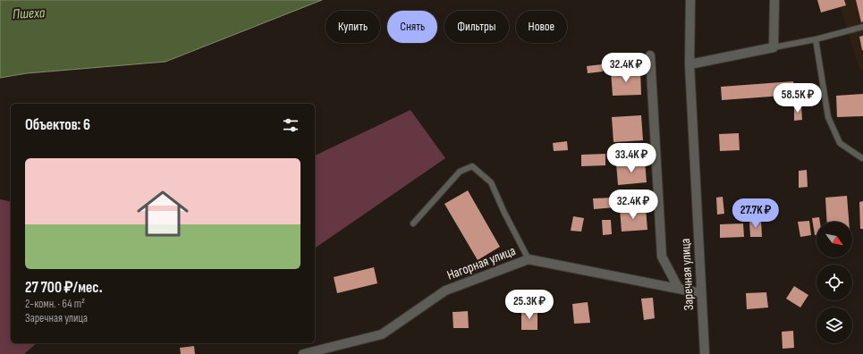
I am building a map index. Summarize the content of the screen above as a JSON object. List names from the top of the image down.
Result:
{
  "streets": {
    "street": ["Нагорная улица", "Заречная улица"]
  },
  "crossings": [
    ["Нагорная улица", "Заречная улица"]
  ],
  "water": ["Пшеха"],
  "north": "bottom right",
  "page": {
    "chip": [
      "Купить",
      "Снять",
      "Фильтры",
      "Новое"
    ],
    "price": [
      "32.4K ₽",
      "58.5K ₽",
      "33.4K ₽",
      "32.4K ₽",
      "27.7K ₽",
      "25.3K ₽"
    ],
    "heading": "Объектов: 6",
    "list": [
      {
        "name": "27 700 ₽/мес.",
        "note": "2-комн. · 64 m² · Заречная улица"
      }
    ]
  }
}
